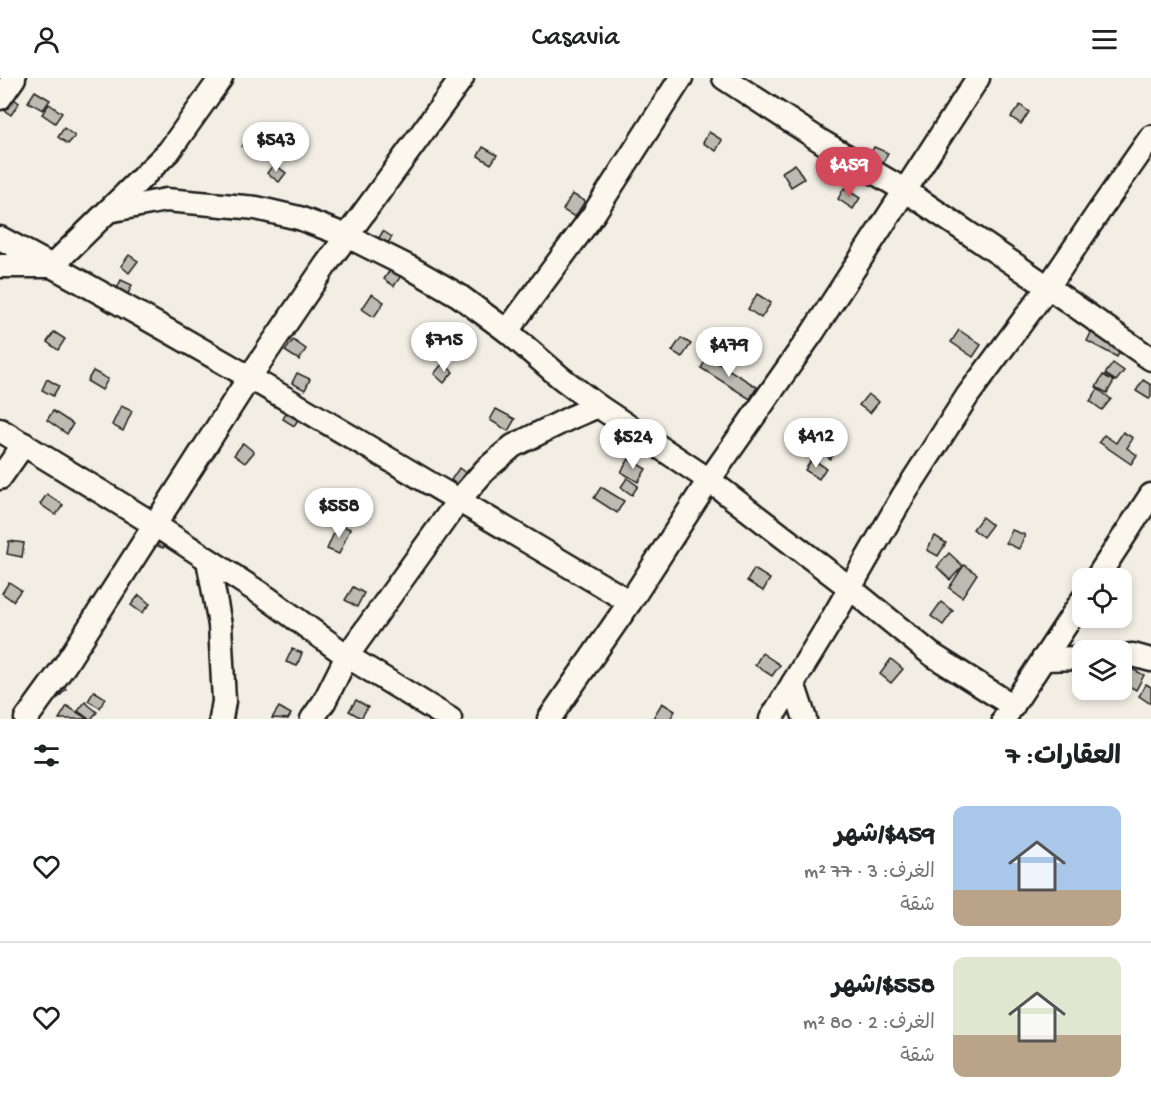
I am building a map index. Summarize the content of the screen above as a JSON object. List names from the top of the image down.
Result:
{
  "page": {
    "header": "Casavia",
    "price": [
      "$543",
      "$459",
      "$715",
      "$479",
      "$412",
      "$524",
      "$558"
    ],
    "heading": "العقارات: 7",
    "list": [
      {
        "name": "$459/شهر",
        "note": "الغرف: 3 · 77 m² · شقة"
      },
      {
        "name": "$558/شهر",
        "note": "الغرف: 2 · 80 m² · شقة"
      }
    ]
  }
}
